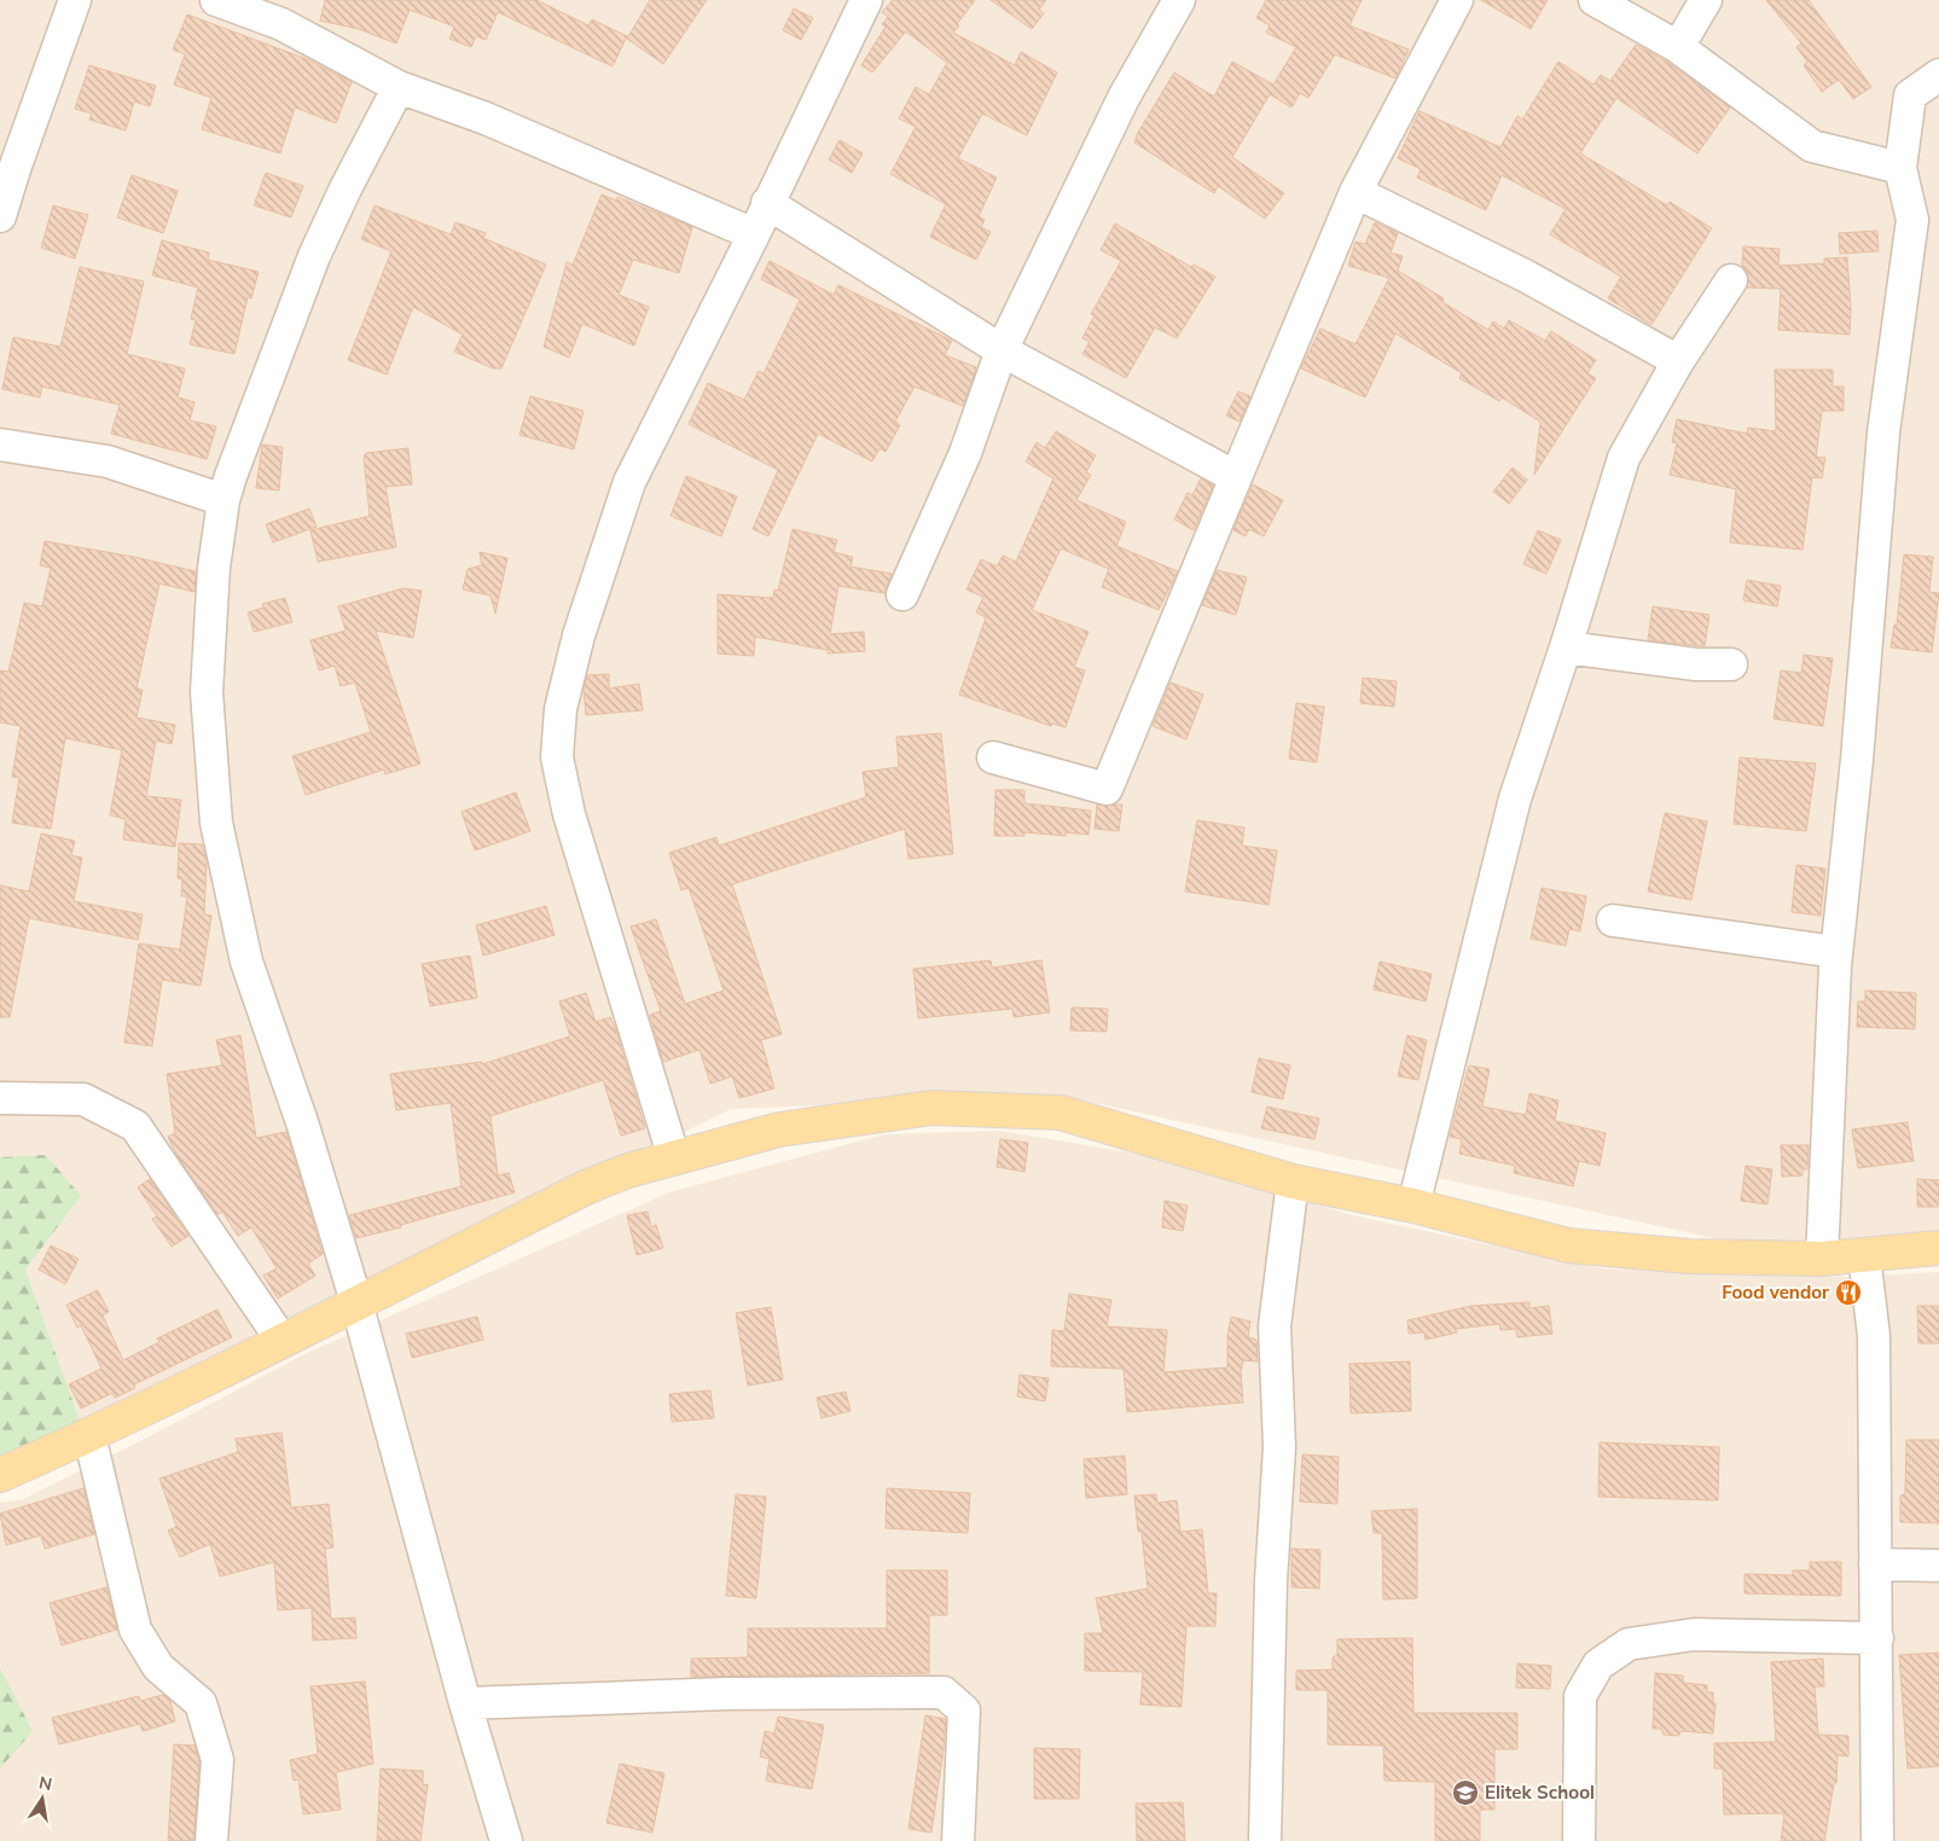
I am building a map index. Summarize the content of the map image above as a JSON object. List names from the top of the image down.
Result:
{
  "places": {
    "restaurant": ["Food vendor"],
    "school or university": ["Elitek School"]
  },
  "north": "top"
}
